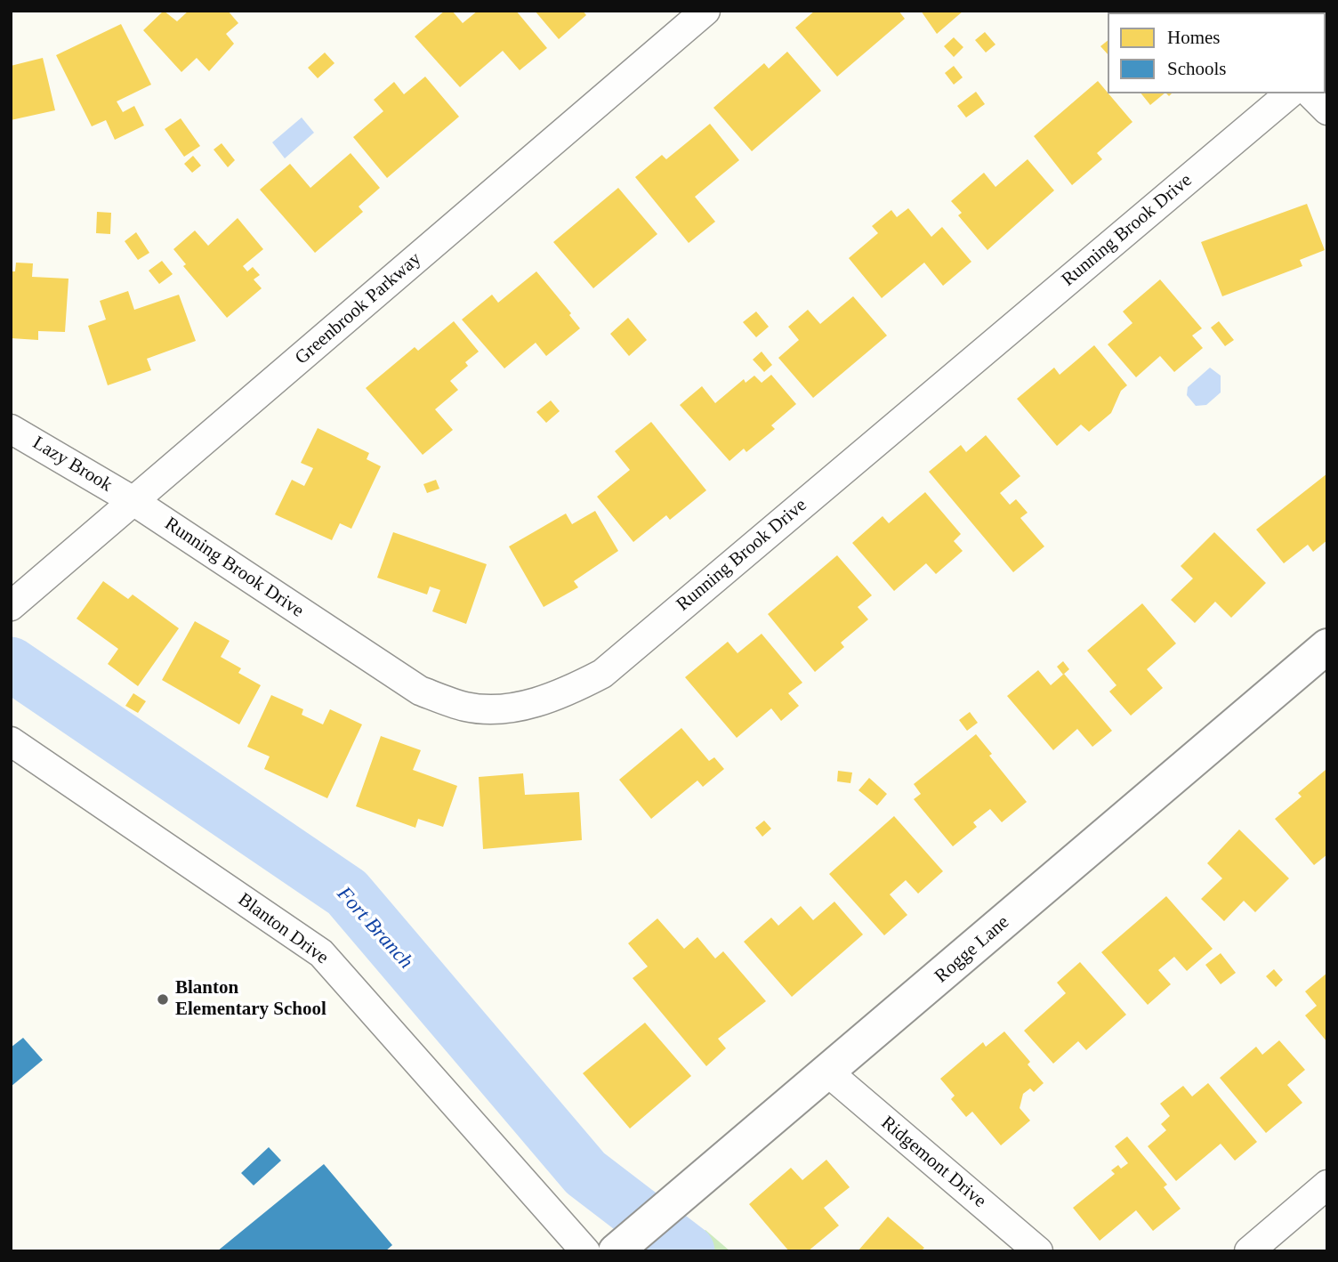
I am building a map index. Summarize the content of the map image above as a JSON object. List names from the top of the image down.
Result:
{
  "streets": {
    "street": [
      "Running Brook Drive",
      "Greenbrook Parkway",
      "Lazy Brook",
      "Blanton Drive",
      "Rogge Lane",
      "Ridgemont Drive"
    ]
  },
  "crossings": [
    ["Running Brook Drive", "Greenbrook Parkway"],
    ["Running Brook Drive", "Lazy Brook"],
    ["Greenbrook Parkway", "Lazy Brook"],
    ["Rogge Lane", "Ridgemont Drive"]
  ],
  "water": ["Fort Branch"],
  "places": ["Blanton Elementary School"],
  "legend": ["Homes", "Schools"]
}
